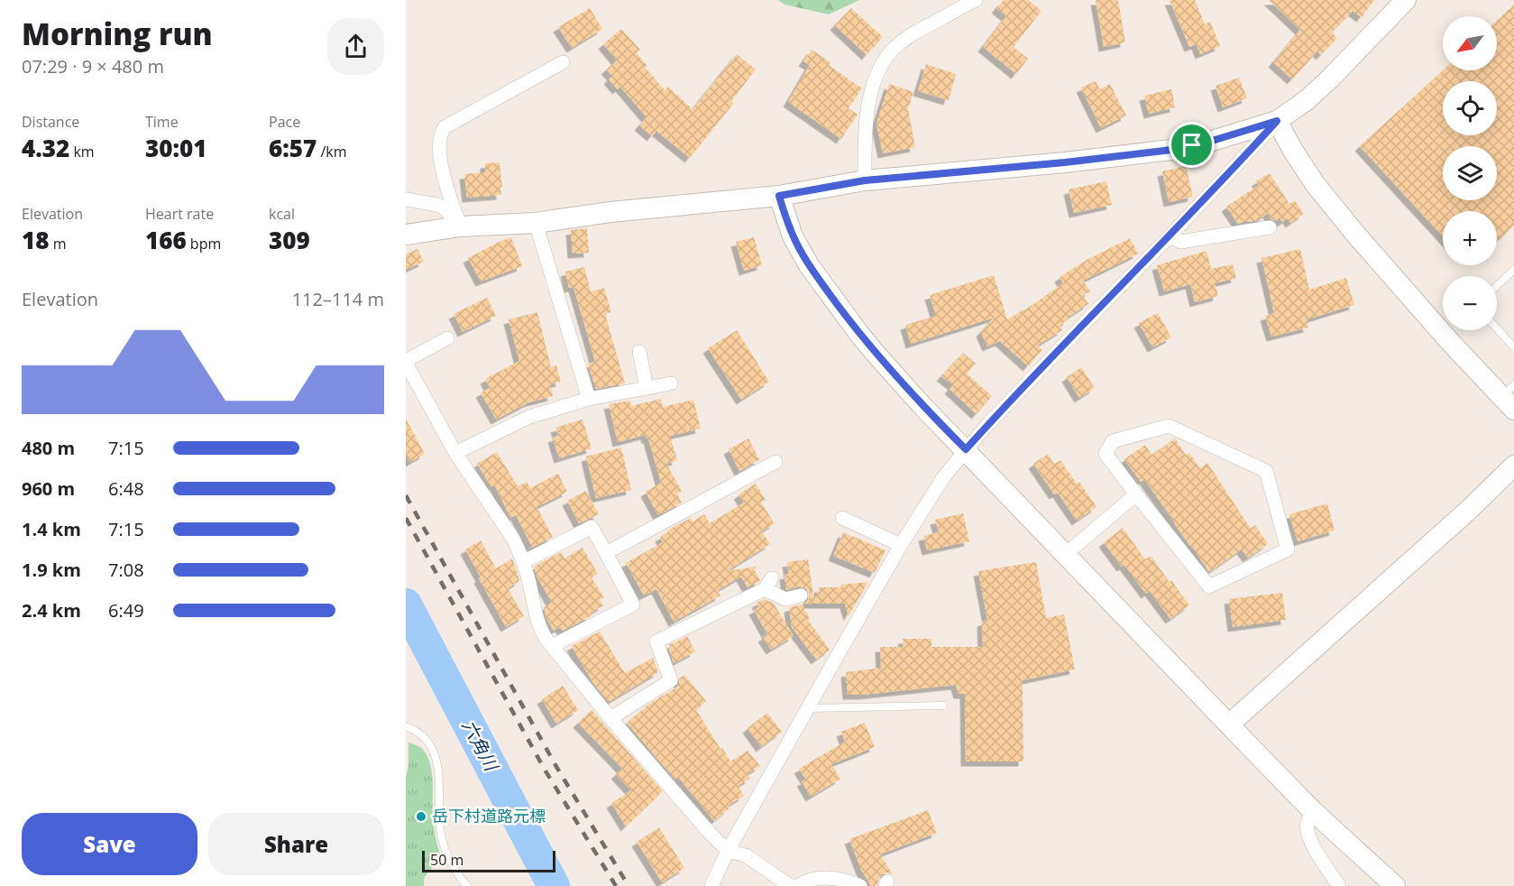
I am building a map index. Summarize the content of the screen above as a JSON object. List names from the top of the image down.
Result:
{
  "water": ["六角川"],
  "places": ["岳下村道路元標"],
  "scale_bar": "50 m",
  "north": "bottom left",
  "page": {
    "heading": ["Morning run", "07:29 · 9 × 480 m"],
    "map_buttons": ["+", "−"],
    "stats": [
      ["Distance", "4.32 km"],
      ["Time", "30:01"],
      ["Pace", "6:57 /km"],
      ["Elevation", "18 m"],
      ["Heart rate", "166 bpm"],
      ["kcal", "309"]
    ],
    "chart": ["Elevation", "112–114 m"],
    "list": [
      {
        "name": "480 m",
        "note": "7:15"
      },
      {
        "name": "960 m",
        "note": "6:48"
      },
      {
        "name": "1.4 km",
        "note": "7:15"
      },
      {
        "name": "1.9 km",
        "note": "7:08"
      },
      {
        "name": "2.4 km",
        "note": "6:49"
      }
    ],
    "buttons": ["Save", "Share"],
    "scale": "50 m"
  }
}
